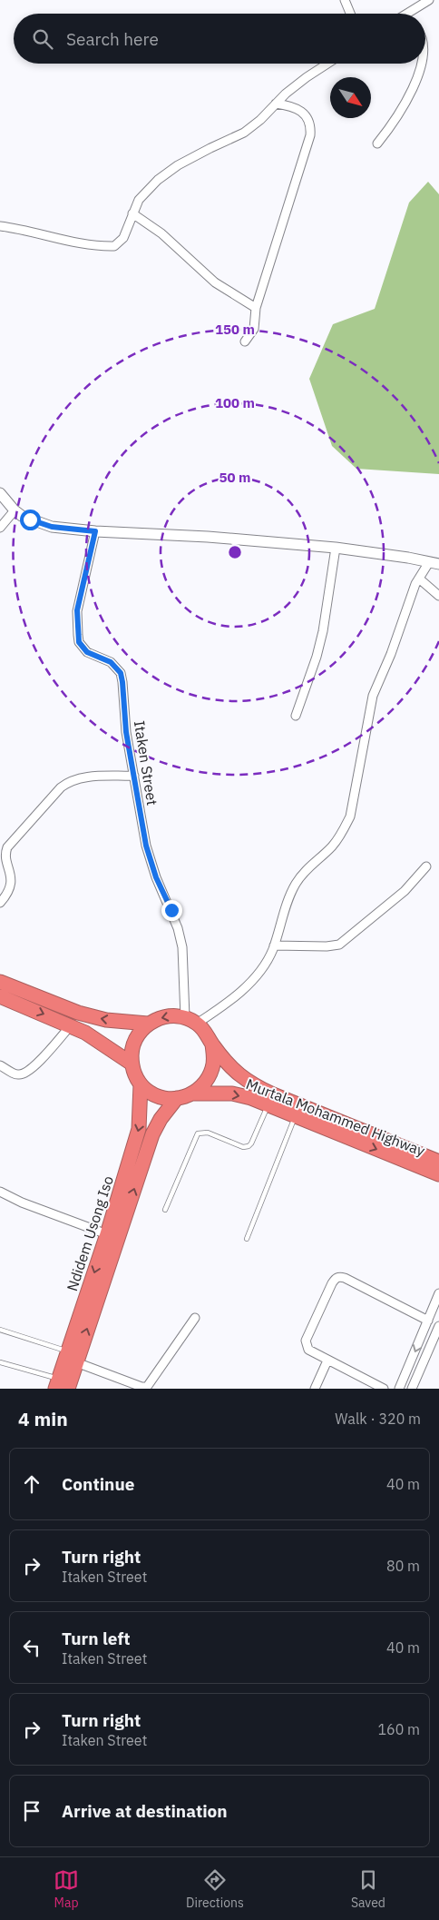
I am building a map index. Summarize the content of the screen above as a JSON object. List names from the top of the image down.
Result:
{
  "streets": {
    "highway": ["Murtala Mohammed Highway", "Ndidem Usong Iso"],
    "street": ["Itaken Street"]
  },
  "crossings": [
    ["Itaken Street", "Murtala Mohammed Highway"],
    ["Itaken Street", "Ndidem Usong Iso"],
    ["Murtala Mohammed Highway", "Ndidem Usong Iso"]
  ],
  "north": "bottom right",
  "page": {
    "search": "Search here",
    "heading": ["4 min", "Walk · 320 m"],
    "list": [
      ["Continue", "40 m"],
      ["Turn right", "Itaken Street", "80 m"],
      ["Turn left", "Itaken Street", "40 m"],
      ["Turn right", "Itaken Street", "160 m"],
      "Arrive at destination"
    ],
    "nav": ["Map", "Directions", "Saved"]
  },
  "rings": ["150 m", "100 m", "50 m"]
}
